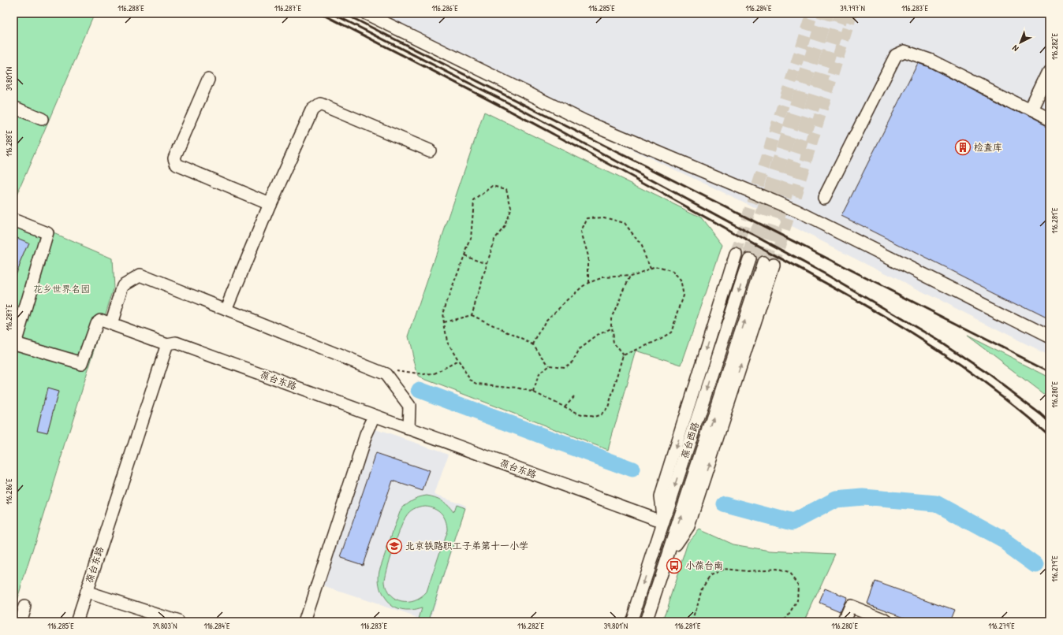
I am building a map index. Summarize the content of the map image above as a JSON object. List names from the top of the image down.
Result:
{
  "streets": {
    "street": ["葆台东路", "葆台西路"]
  },
  "crossings": [
    ["葆台东路", "葆台西路"]
  ],
  "parks": ["花乡世界名园"],
  "places": {
    "building": ["检查库"],
    "school or university": ["北京铁路职工子弟第十一小学"],
    "bus stop": ["小葆台南"]
  },
  "north": "bottom left",
  "coordinates": [
    "116.288°E",
    "116.287°E",
    "116.286°E",
    "116.285°E",
    "116.284°E",
    "39.797°N",
    "116.283°E",
    "116.282°E",
    "39.801°N",
    "116.281°E",
    "116.280°E",
    "116.279°E",
    "39.803°N"
  ]
}
